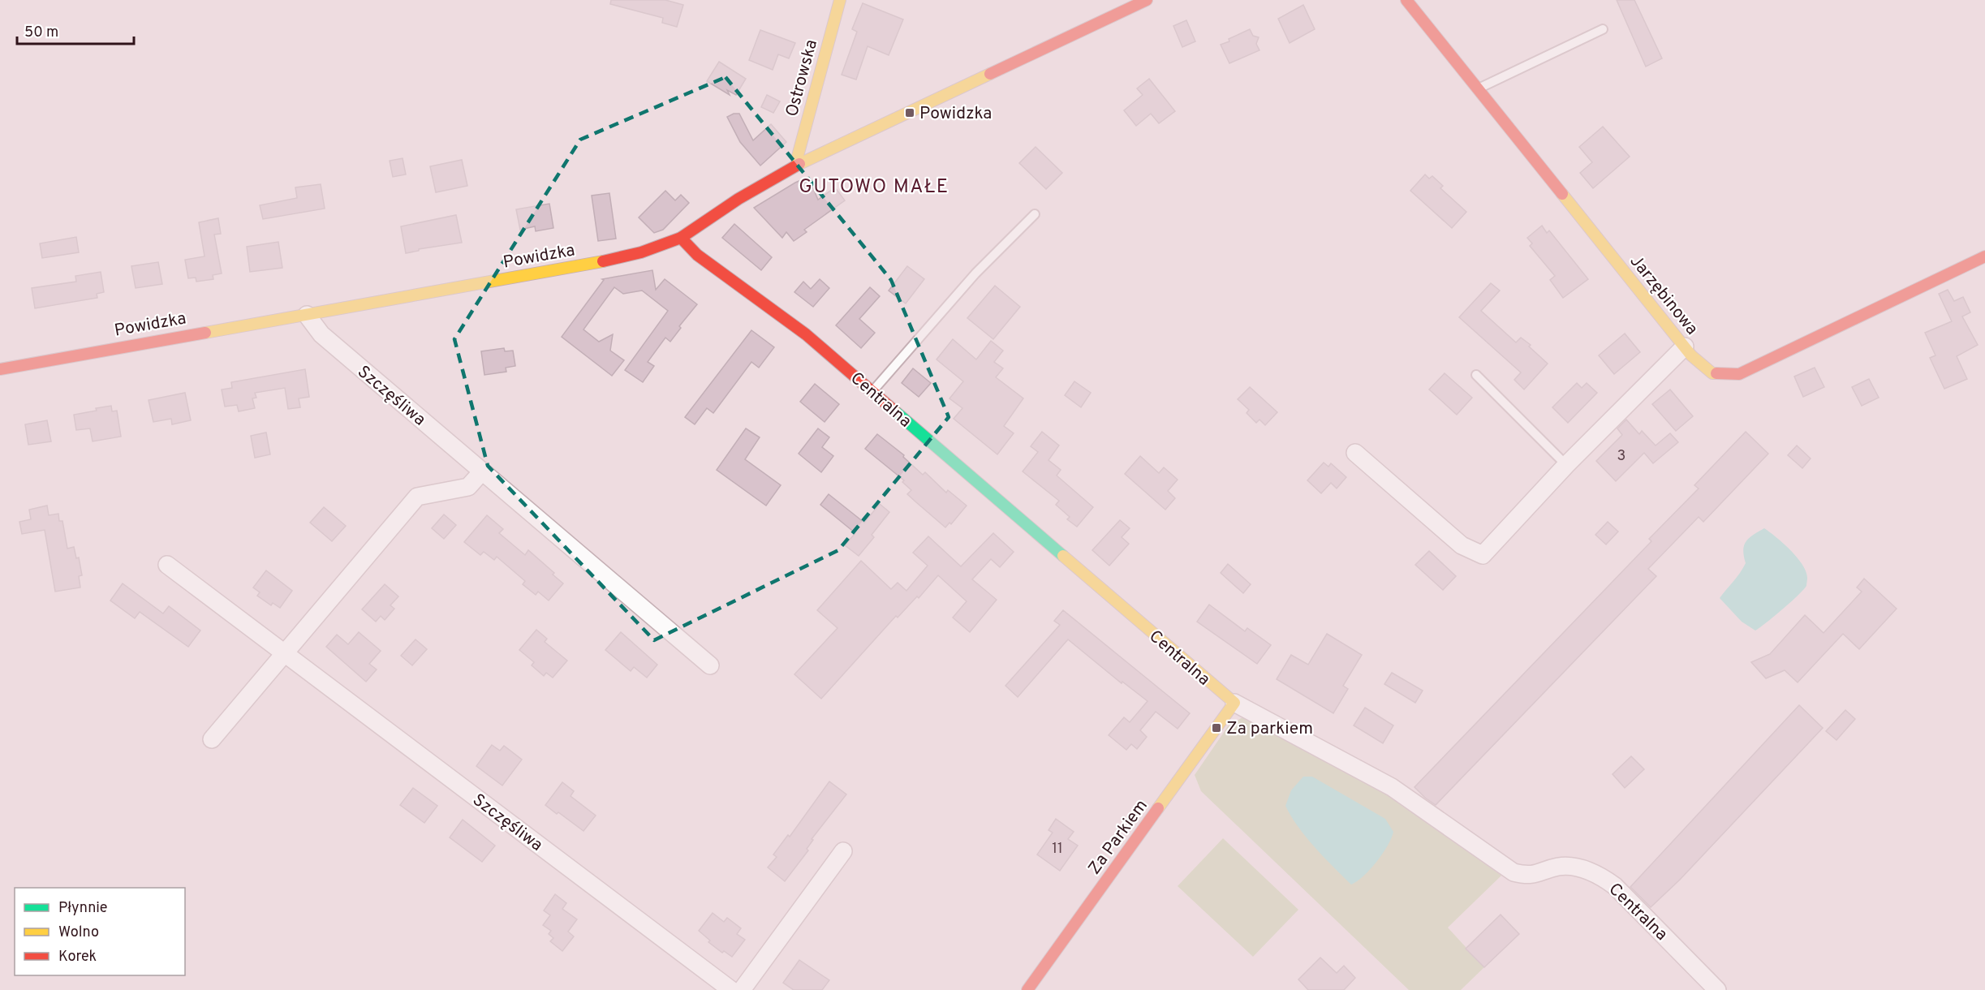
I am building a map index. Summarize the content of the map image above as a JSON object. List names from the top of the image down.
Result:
{
  "streets": {
    "street": [
      "Ostrowska",
      "Powidzka",
      "Jarzębinowa",
      "Szczęśliwa",
      "Centralna",
      "Za Parkiem"
    ]
  },
  "crossings": [
    ["Ostrowska", "Powidzka"],
    ["Powidzka", "Szczęśliwa"],
    ["Powidzka", "Centralna"],
    ["Centralna", "Za Parkiem"]
  ],
  "districts": ["GUTOWO MAŁE"],
  "places": {
    "transit": ["Powidzka", "Za parkiem"]
  },
  "house_numbers": ["3", "11"],
  "legend": ["Płynnie", "Wolno", "Korek"],
  "scale_bar": "50 m"
}
